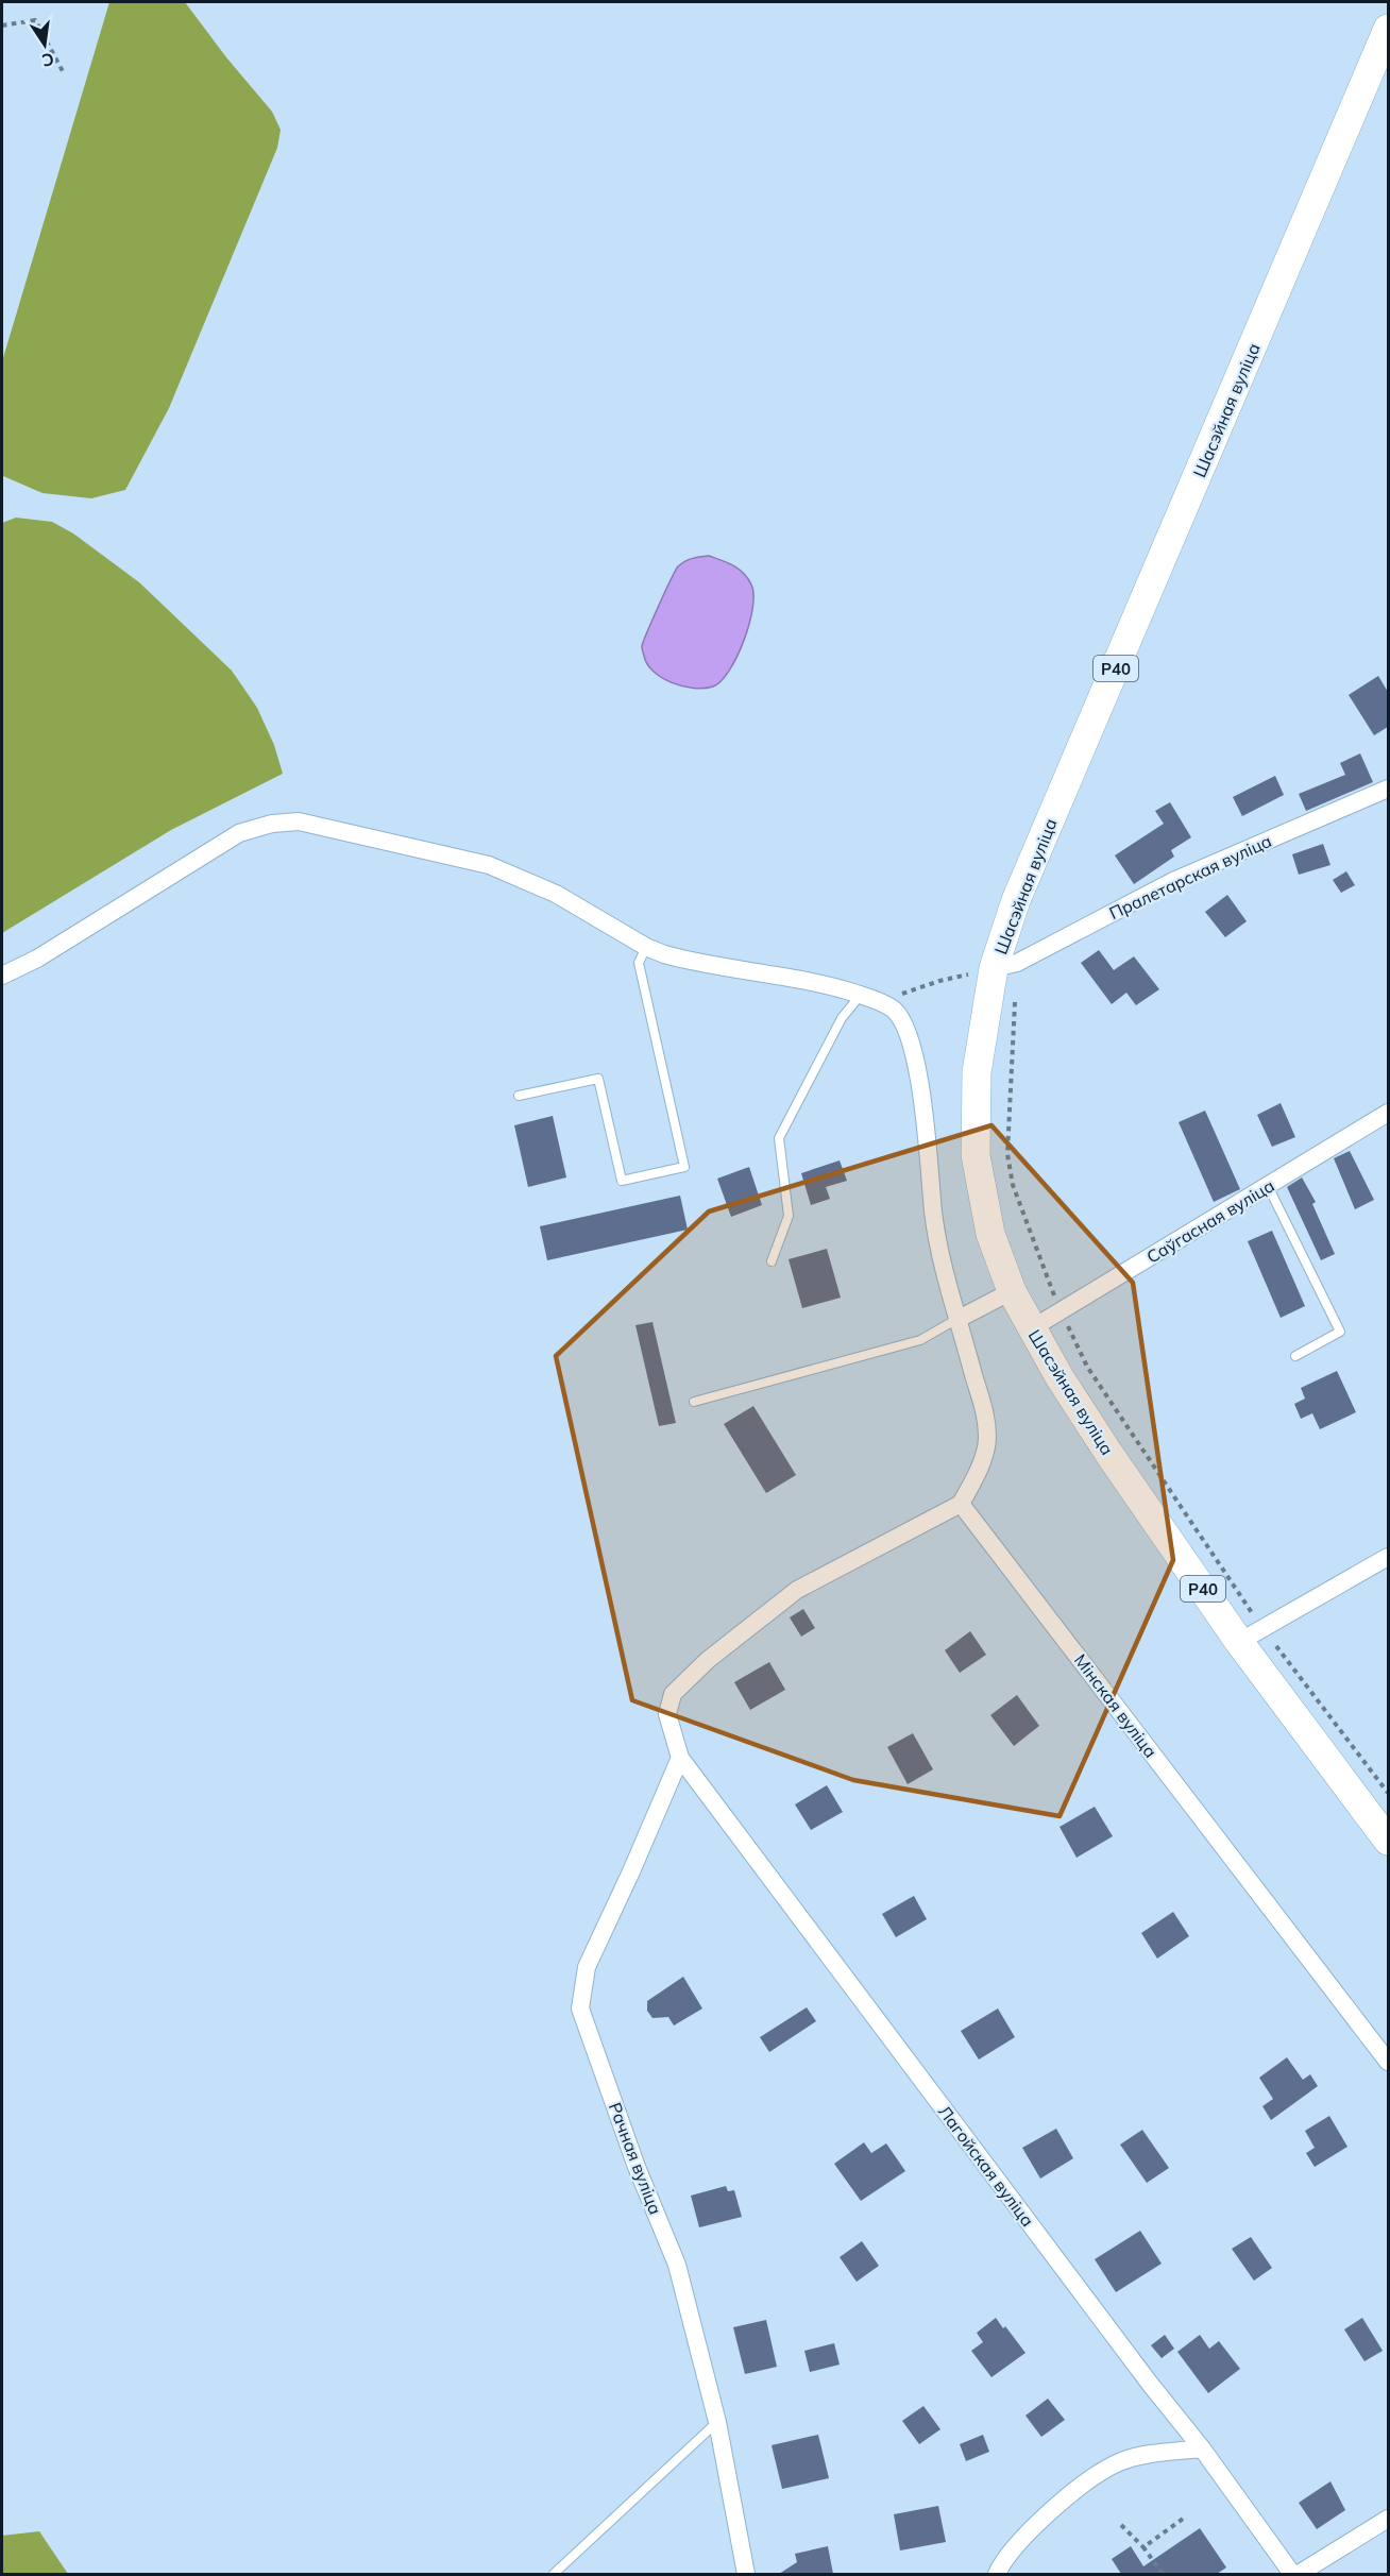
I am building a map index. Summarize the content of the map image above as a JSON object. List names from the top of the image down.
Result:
{
  "streets": {
    "main road": ["Шасэйная вуліца", "Р40"],
    "street": [
      "Пралетарская вуліца",
      "Саўгасная вуліца",
      "Мінская вуліца",
      "Рачная вуліца",
      "Лагойская вуліца"
    ]
  },
  "crossings": [
    ["Шасэйная вуліца", "Пралетарская вуліца"],
    ["Шасэйная вуліца", "Саўгасная вуліца"],
    ["Рачная вуліца", "Лагойская вуліца"]
  ],
  "north": "bottom"
}
